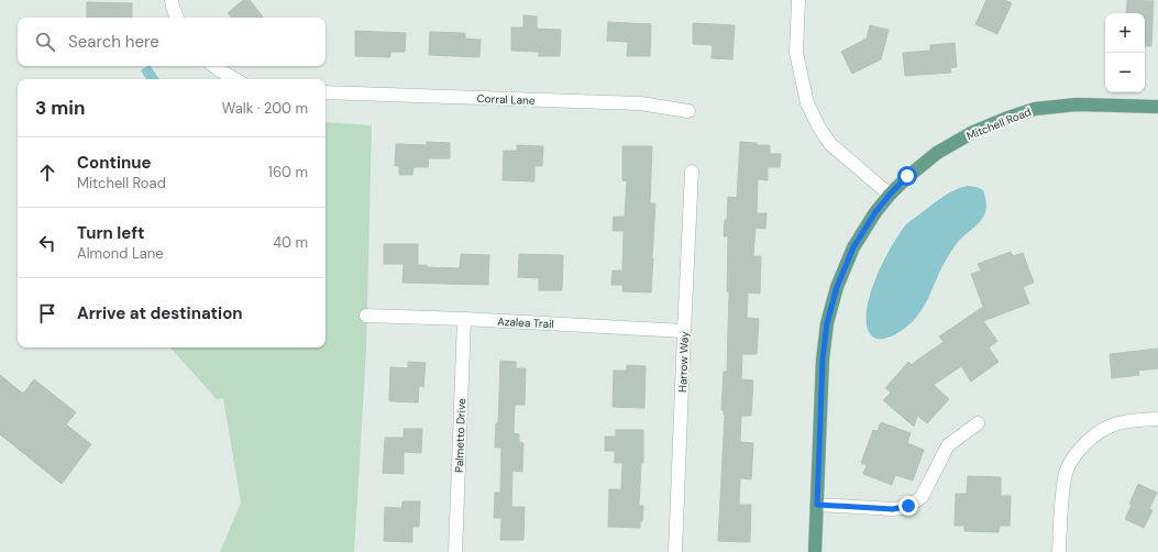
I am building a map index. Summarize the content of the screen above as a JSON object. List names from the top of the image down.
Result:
{
  "streets": {
    "main road": ["Mitchell Road"],
    "street": [
      "Corral Lane",
      "Azalea Trail",
      "Harrow Way",
      "Palmetto Drive"
    ]
  },
  "crossings": [
    ["Azalea Trail", "Harrow Way"],
    ["Azalea Trail", "Palmetto Drive"]
  ],
  "page": {
    "map_buttons": ["+", "−"],
    "search": "Search here",
    "heading": ["3 min", "Walk · 200 m"],
    "list": [
      ["Continue", "Mitchell Road", "160 m"],
      ["Turn left", "Almond Lane", "40 m"],
      "Arrive at destination"
    ]
  }
}
